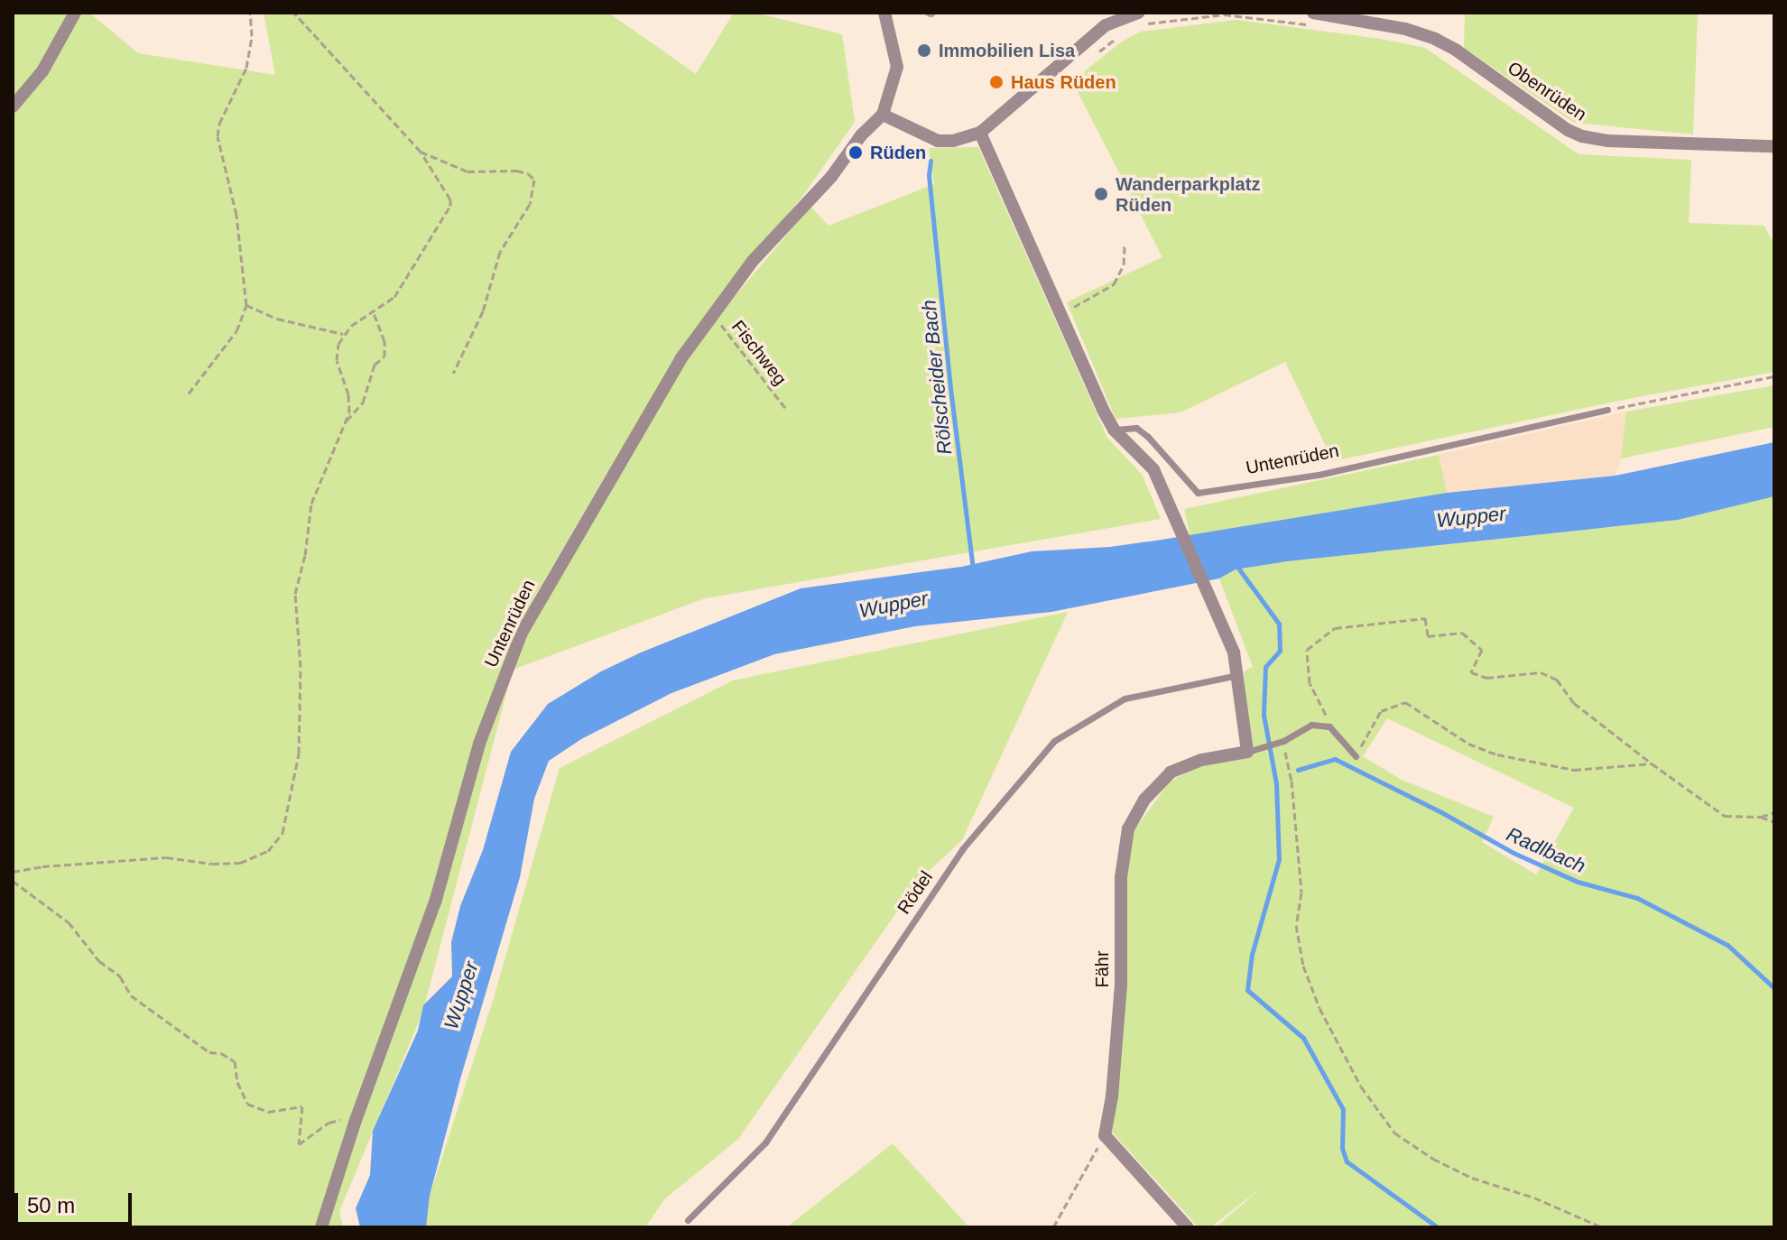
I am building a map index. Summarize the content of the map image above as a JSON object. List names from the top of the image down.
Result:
{
  "streets": {
    "street": ["Obenrüden", "Untenrüden", "Fähr"],
    "lane": ["Rödel"],
    "path": ["Fischweg"]
  },
  "crossings": [
    ["Fischweg", "Untenrüden"]
  ],
  "water": ["Rölscheider Bach", "Wupper", "Radlbach"],
  "places": [
    "Immobilien Lisa",
    "Haus Rüden",
    "Rüden",
    "Wanderparkplatz Rüden"
  ],
  "scale_bar": "50 m"
}
